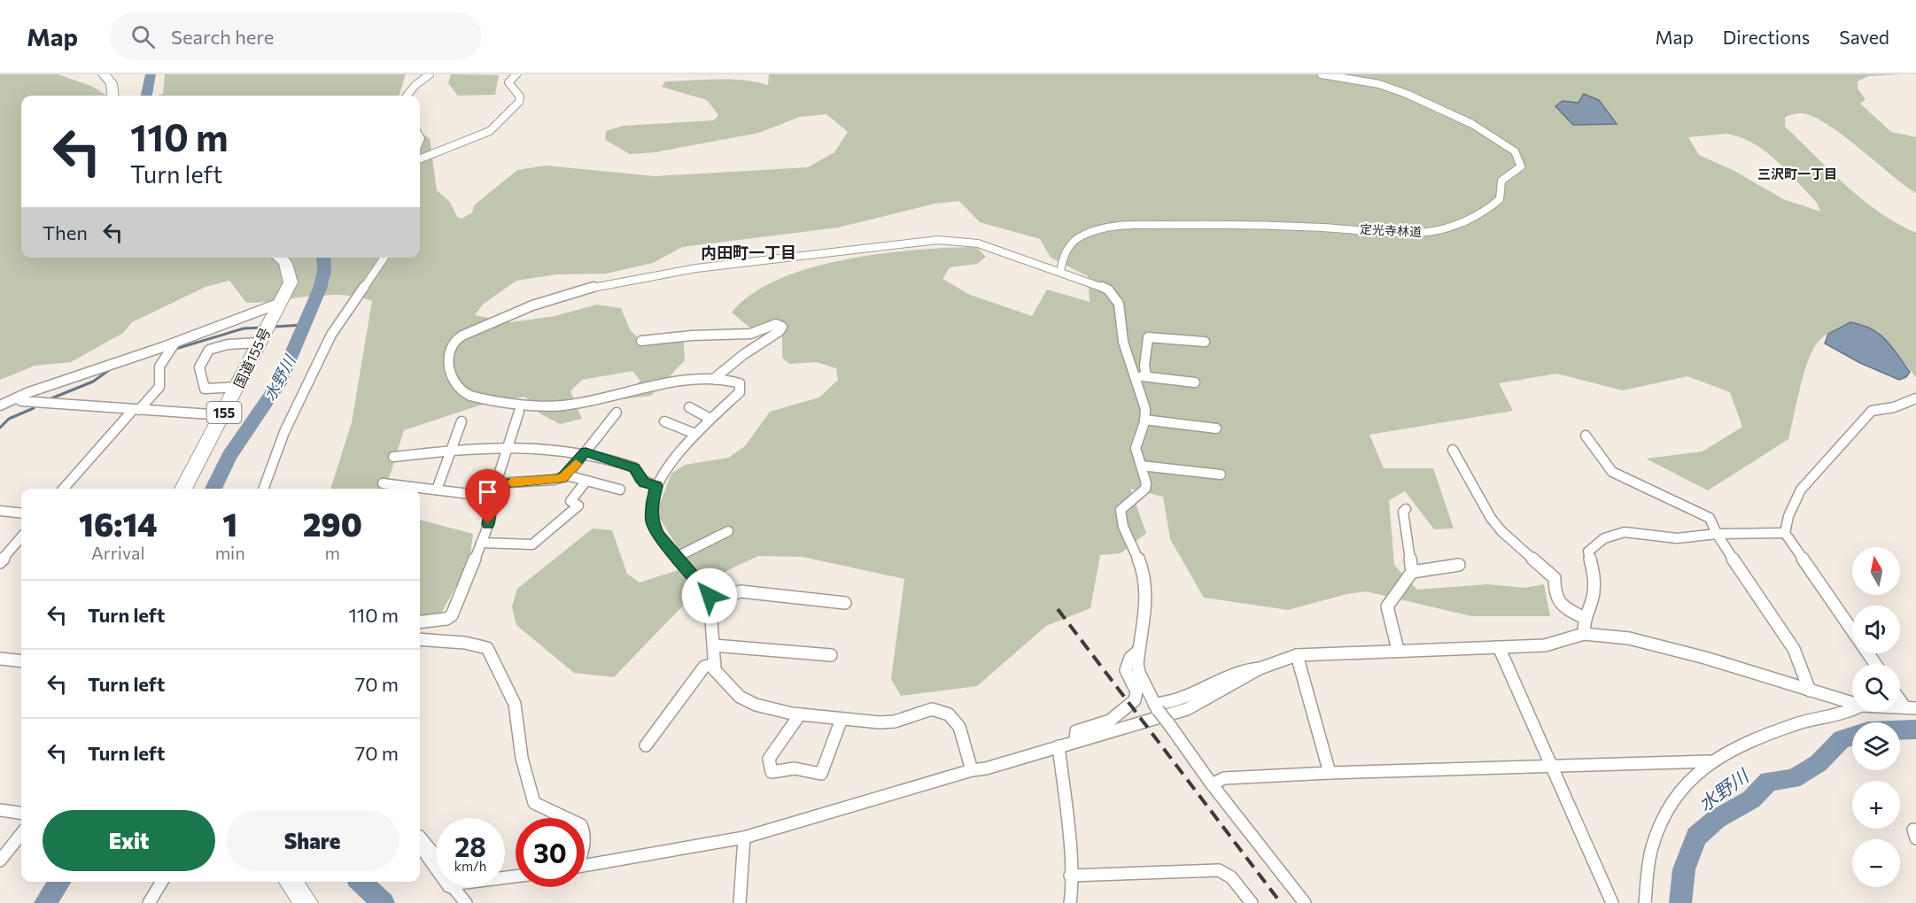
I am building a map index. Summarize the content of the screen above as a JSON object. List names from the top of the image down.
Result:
{
  "streets": {
    "highway": ["国道155号", "155"],
    "street": ["定光寺林道"]
  },
  "districts": ["三沢町一丁目", "内田町一丁目"],
  "water": ["水野川"],
  "north": "top",
  "page": {
    "header": "Map",
    "search": "Search here",
    "nav": ["Map", "Directions", "Saved"],
    "turn": ["110 m", "Turn left"],
    "then": "Then",
    "eta": [
      "16:14",
      "Arrival",
      "1",
      "min",
      "290",
      "m"
    ],
    "map_buttons": ["+", "−"],
    "list": [
      {
        "name": "Turn left",
        "value": "110 m"
      },
      {
        "name": "Turn left",
        "value": "70 m"
      },
      {
        "name": "Turn left",
        "value": "70 m"
      }
    ],
    "buttons": ["Exit", "Share"],
    "speed": "28 km/h",
    "limit": "30"
  }
}
